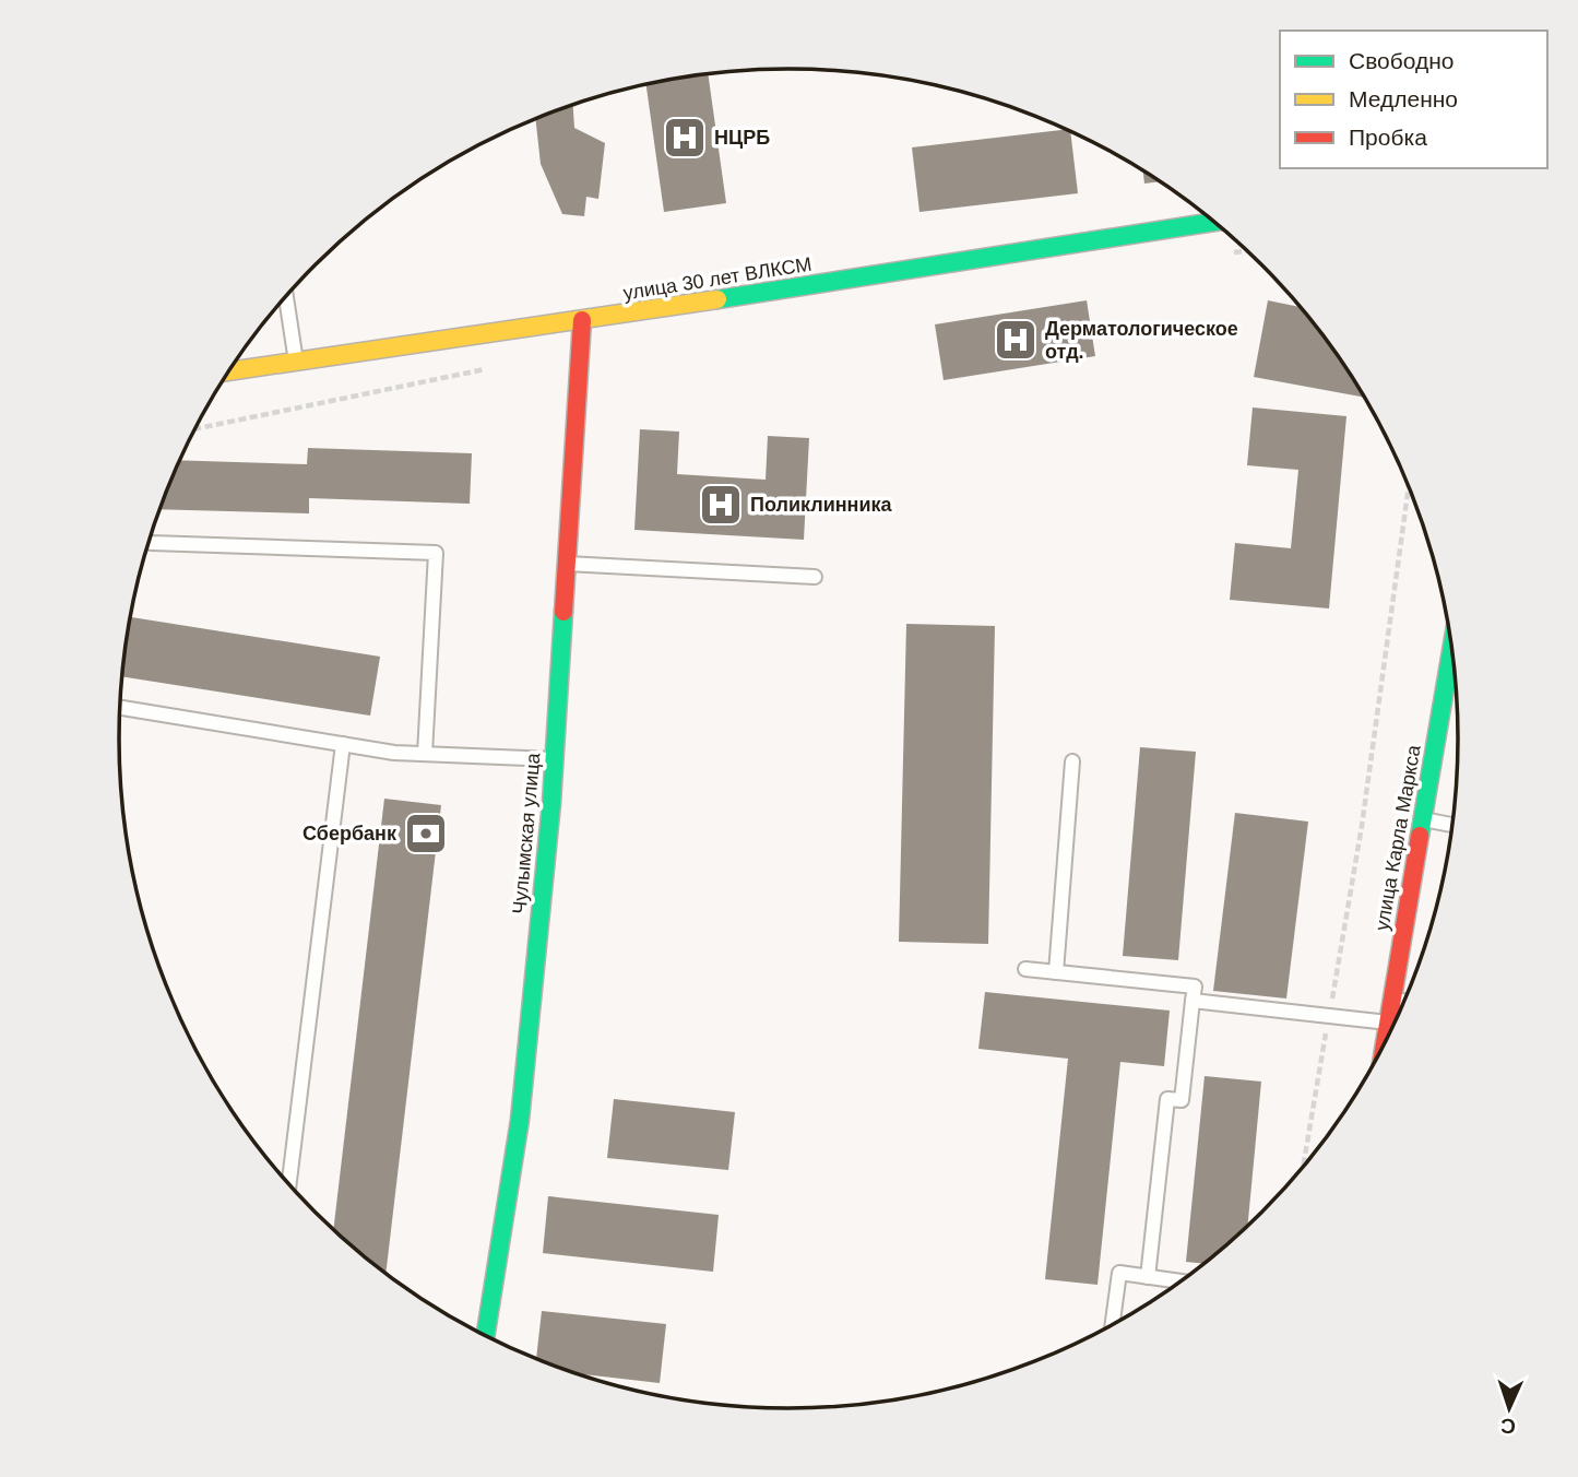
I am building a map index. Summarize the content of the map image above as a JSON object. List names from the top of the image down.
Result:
{
  "streets": {
    "street": ["улица 30 лет ВЛКСМ", "Чулымская улица", "улица Карла Маркса"]
  },
  "crossings": [
    ["улица 30 лет ВЛКСМ", "Чулымская улица"]
  ],
  "places": {
    "hospital": ["НЦРБ", "Дерматологическое отд.", "Поликлинника"],
    "bank": ["Сбербанк"]
  },
  "legend": ["Свободно", "Медленно", "Пробка"],
  "north": "bottom"
}
